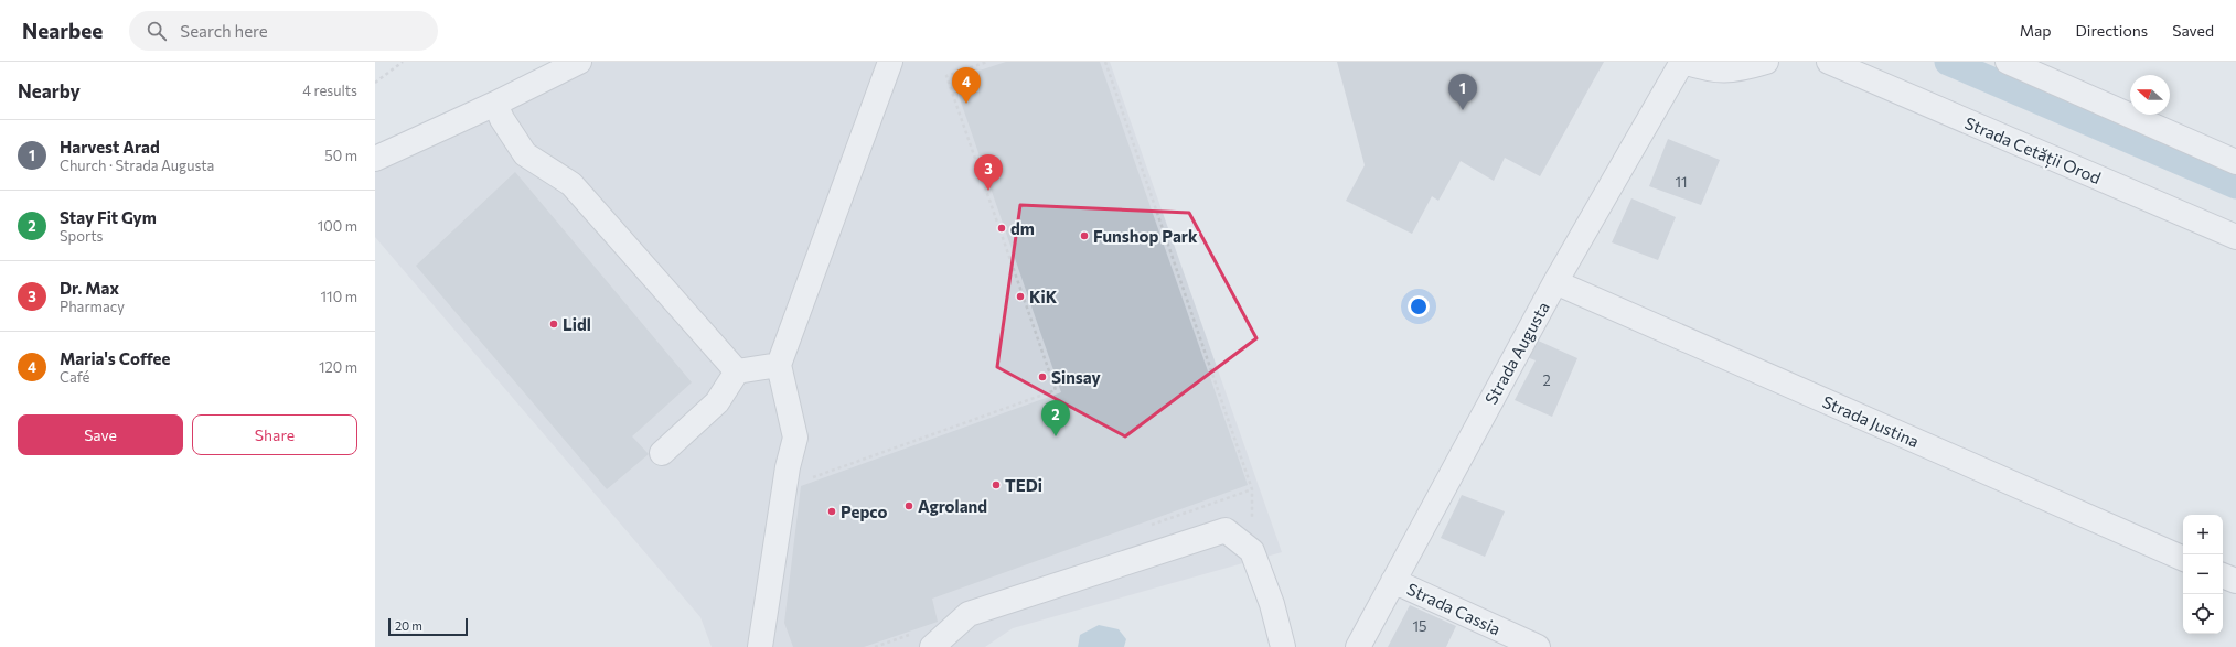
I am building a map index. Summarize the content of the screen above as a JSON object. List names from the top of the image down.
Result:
{
  "streets": {
    "street": [
      "Strada Cetății Orod",
      "Strada Augusta",
      "Strada Justina",
      "Strada Cassia"
    ]
  },
  "crossings": [
    ["Strada Augusta", "Strada Justina"],
    ["Strada Augusta", "Strada Cassia"]
  ],
  "places": [
    "dm",
    "Funshop Park",
    "KiK",
    "Lidl",
    "Sinsay",
    "TEDi",
    "Agroland",
    "Pepco"
  ],
  "house_numbers": ["11", "2", "15"],
  "scale_bar": "20 m",
  "north": "left",
  "page": {
    "header": "Nearbee",
    "search": "Search here",
    "nav": ["Map", "Directions", "Saved"],
    "heading": ["Nearby", "4 results"],
    "pins": [
      "4",
      "1",
      "3",
      "2"
    ],
    "list": [
      {
        "mark": "1",
        "name": "Harvest Arad",
        "note": "Church · Strada Augusta",
        "value": "50 m"
      },
      {
        "mark": "2",
        "name": "Stay Fit Gym",
        "note": "Sports",
        "value": "100 m"
      },
      {
        "mark": "3",
        "name": "Dr. Max",
        "note": "Pharmacy",
        "value": "110 m"
      },
      {
        "mark": "4",
        "name": "Maria's Coffee",
        "note": "Café",
        "value": "120 m"
      }
    ],
    "buttons": ["Save", "Share"],
    "map_buttons": ["+", "−"],
    "scale": "20 m"
  }
}
